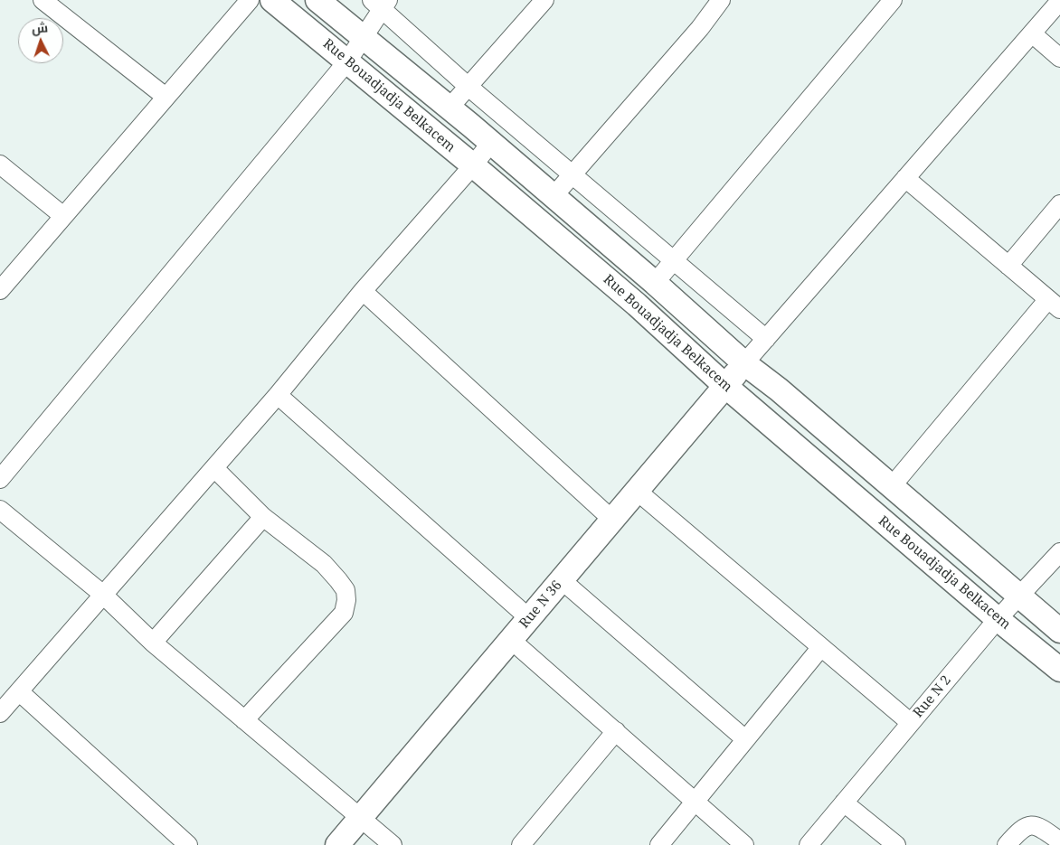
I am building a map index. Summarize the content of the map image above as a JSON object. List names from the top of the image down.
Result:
{
  "streets": {
    "street": ["Rue Bouadjadja Belkacem", "Rue N 36", "Rue N 2"]
  },
  "crossings": [
    ["Rue Bouadjadja Belkacem", "Rue N 36"],
    ["Rue Bouadjadja Belkacem", "Rue N 2"]
  ],
  "north": "top"
}
